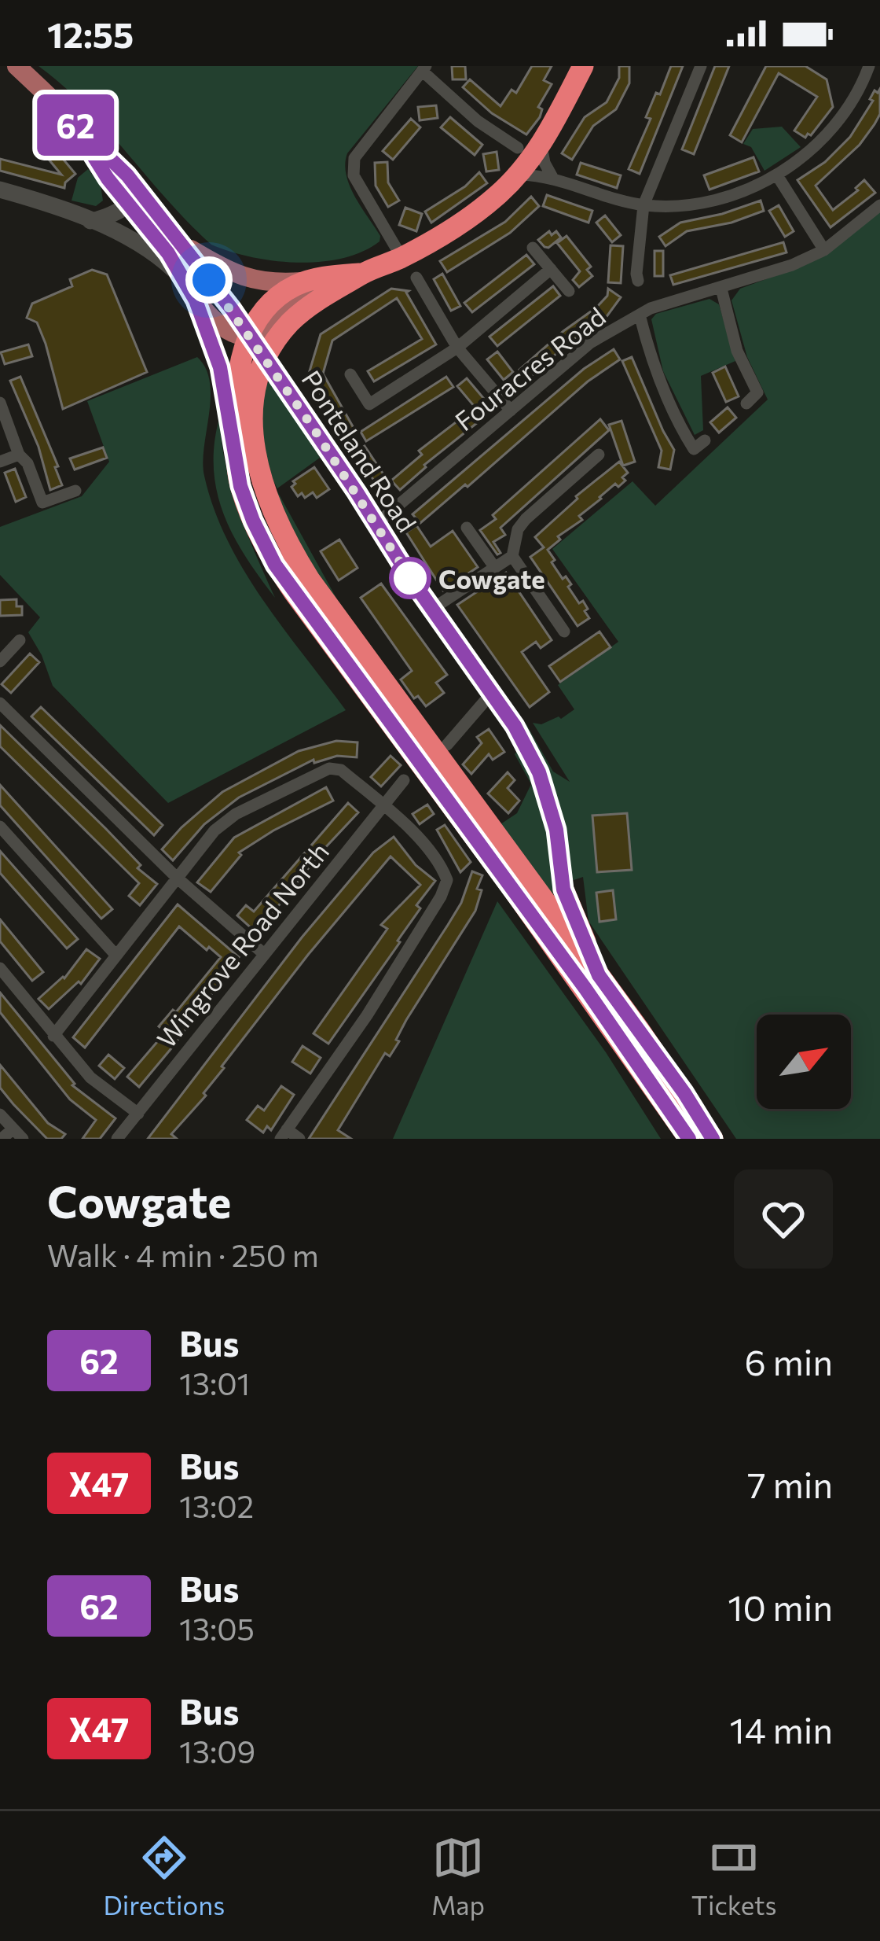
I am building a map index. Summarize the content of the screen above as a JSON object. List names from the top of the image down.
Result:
{
  "streets": {
    "highway": ["Ponteland Road"],
    "street": ["Fouracres Road", "Wingrove Road North"]
  },
  "crossings": [
    ["Fouracres Road", "Ponteland Road"]
  ],
  "places": ["Cowgate"],
  "lines": ["bus line 62"],
  "north": "top right",
  "page": {
    "status": "12:55",
    "on_map": "62",
    "heading": ["Cowgate", "Walk · 4 min · 250 m"],
    "list": [
      {
        "mark": "62",
        "name": "Bus",
        "note": "13:01",
        "value": "6 min"
      },
      {
        "mark": "X47",
        "name": "Bus",
        "note": "13:02",
        "value": "7 min"
      },
      {
        "mark": "62",
        "name": "Bus",
        "note": "13:05",
        "value": "10 min"
      },
      {
        "mark": "X47",
        "name": "Bus",
        "note": "13:09",
        "value": "14 min"
      }
    ],
    "tabs": ["Directions", "Map", "Tickets"]
  }
}
